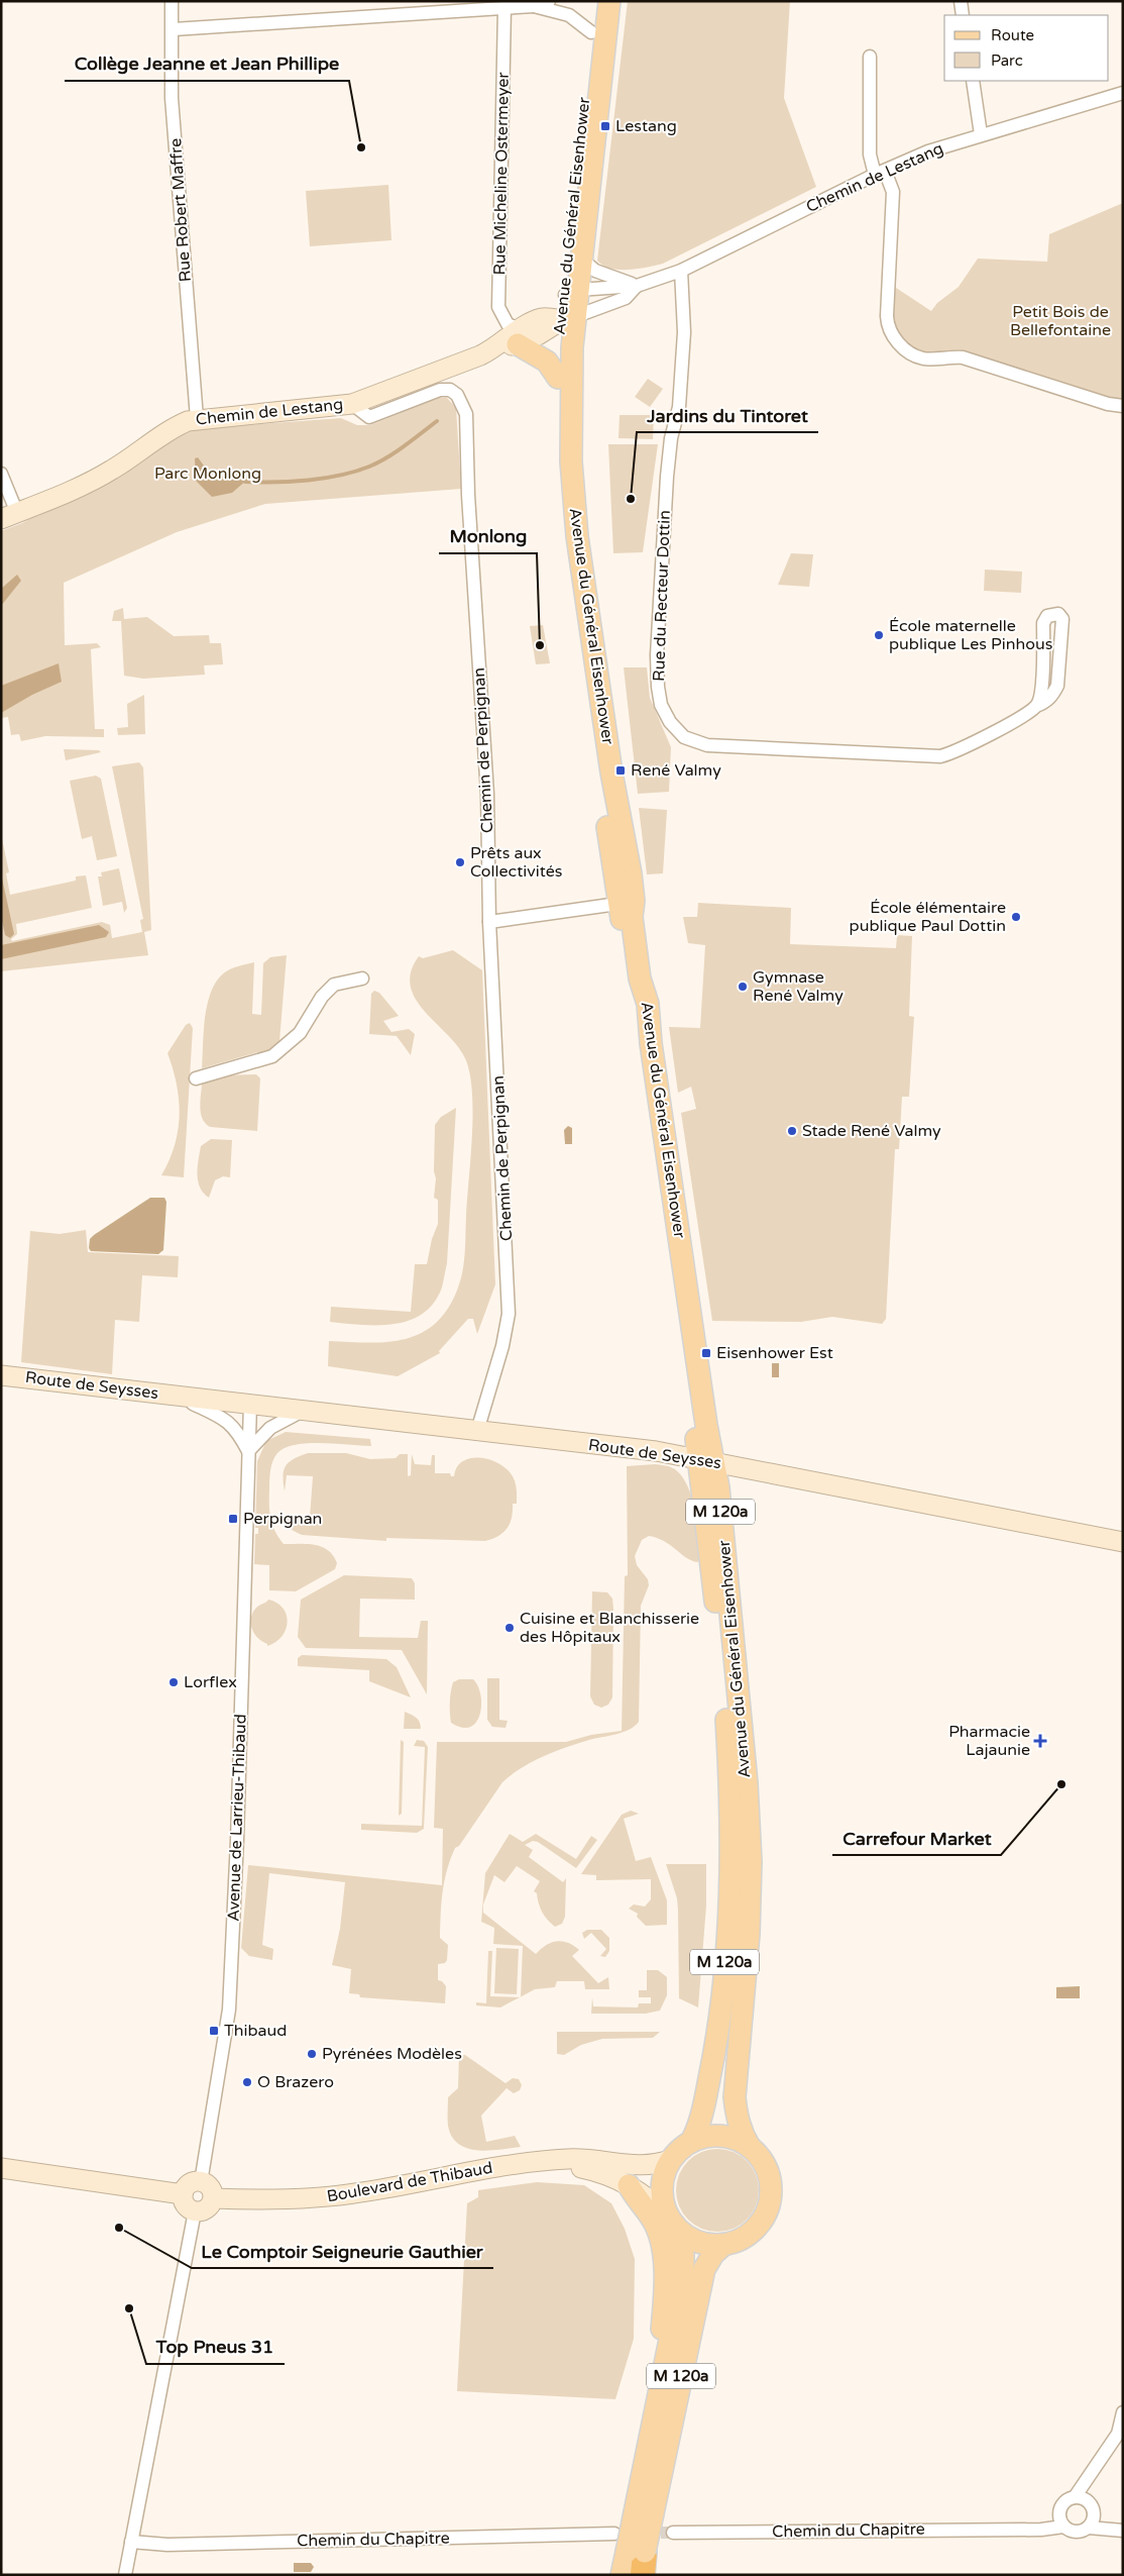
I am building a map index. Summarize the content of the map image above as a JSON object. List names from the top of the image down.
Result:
{
  "streets": {
    "main road": ["Avenue du Général Eisenhower", "M 120a"],
    "street": [
      "Rue Micheline Ostermeyer",
      "Chemin de Lestang",
      "Rue Robert Maffre",
      "Rue du Recteur Dottin",
      "Chemin de Perpignan",
      "Route de Seysses",
      "Avenue de Larrieu-Thibaud",
      "Boulevard de Thibaud",
      "Chemin du Chapitre"
    ]
  },
  "crossings": [
    ["Rue Micheline Ostermeyer", "Chemin de Lestang"],
    ["Chemin de Lestang", "Rue Robert Maffre"],
    ["Chemin de Lestang", "Avenue du Général Eisenhower"],
    ["Chemin de Lestang", "Rue du Recteur Dottin"],
    ["Chemin de Lestang", "Chemin de Perpignan"],
    ["Avenue du Général Eisenhower", "Route de Seysses"],
    ["Avenue du Général Eisenhower", "M 120a"],
    ["Avenue du Général Eisenhower", "Boulevard de Thibaud"],
    ["Chemin de Perpignan", "Route de Seysses"],
    ["Route de Seysses", "Avenue de Larrieu-Thibaud"],
    ["M 120a", "Boulevard de Thibaud"],
    ["Avenue de Larrieu-Thibaud", "Boulevard de Thibaud"]
  ],
  "parks": ["Petit Bois de Bellefontaine", "Parc Monlong"],
  "places": {
    "transit": [
      "Lestang",
      "René Valmy",
      "Eisenhower Est",
      "Perpignan",
      "Thibaud"
    ],
    "other": [
      "Collège Jeanne et Jean Phillipe",
      "Jardins du Tintoret",
      "École maternelle publique Les Pinhous",
      "Monlong",
      "Prêts aux Collectivités",
      "École élémentaire publique Paul Dottin",
      "Gymnase René Valmy",
      "Stade René Valmy",
      "Cuisine et Blanchisserie des Hôpitaux",
      "Lorflex",
      "Carrefour Market",
      "Pyrénées Modèles",
      "O Brazero",
      "Le Comptoir Seigneurie Gauthier",
      "Top Pneus 31"
    ],
    "health": ["Pharmacie Lajaunie"]
  },
  "legend": ["Route", "Parc"]
}
